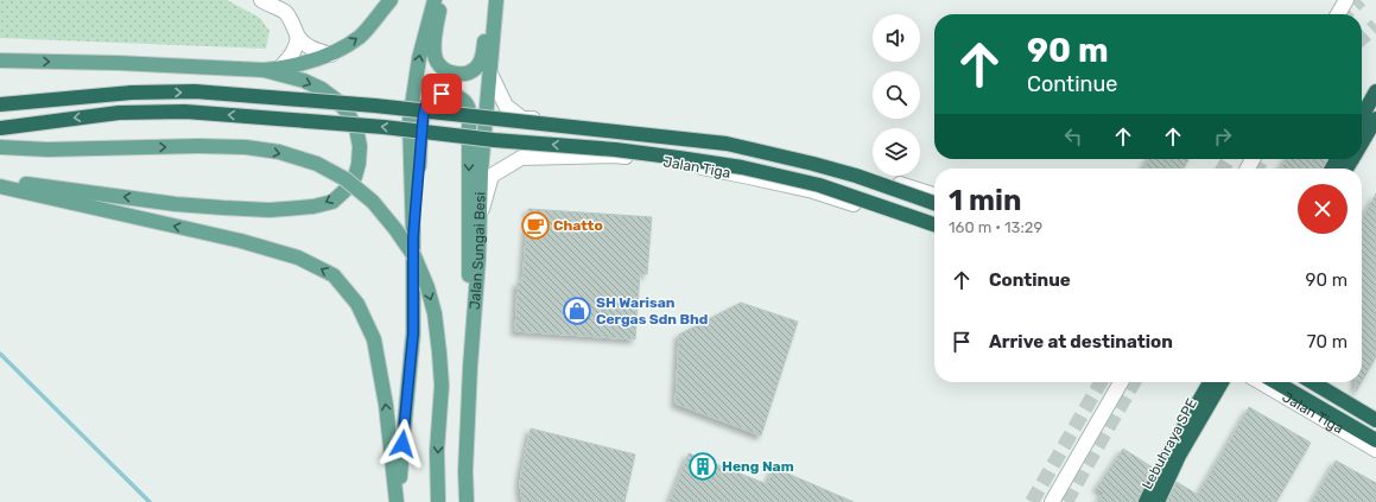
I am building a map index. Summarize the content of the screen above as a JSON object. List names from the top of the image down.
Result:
{
  "streets": {
    "highway": ["Lebuhraya SPE"],
    "main road": ["Jalan Sungai Besi"],
    "street": ["Jalan Tiga"]
  },
  "crossings": [
    ["Jalan Tiga", "Jalan Sungai Besi"]
  ],
  "places": {
    "cafe": ["Chatto"],
    "shop": ["SH Warisan Cergas Sdn Bhd"],
    "building": ["Heng Nam"]
  },
  "page": {
    "turn": ["90 m", "Continue"],
    "heading": ["1 min", "160 m · 13:29"],
    "list": [
      {
        "name": "Continue",
        "value": "90 m"
      },
      {
        "name": "Arrive at destination",
        "value": "70 m"
      }
    ]
  }
}
